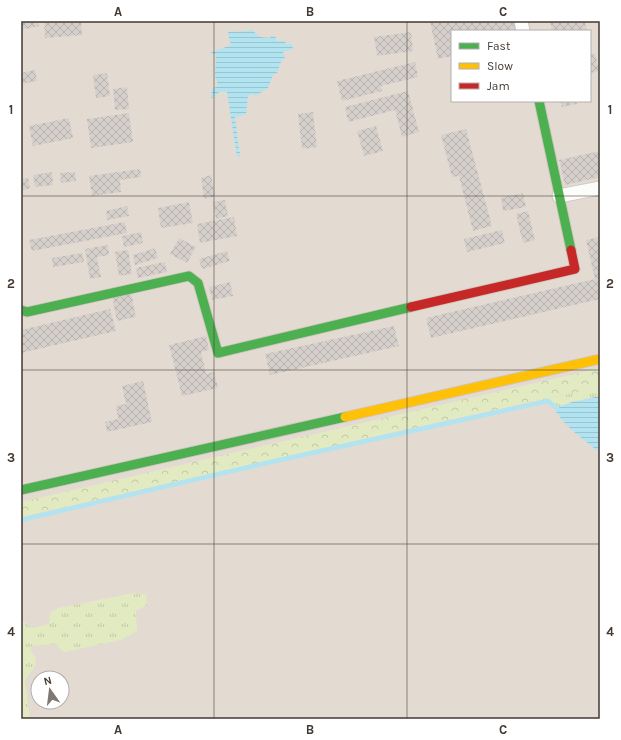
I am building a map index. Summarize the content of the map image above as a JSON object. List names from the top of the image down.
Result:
{
  "legend": ["Fast", "Slow", "Jam"],
  "north": "top",
  "grid": {
    "columns": ["A", "B", "C"],
    "rows": [
      "1",
      "2",
      "3",
      "4"
    ]
  }
}
